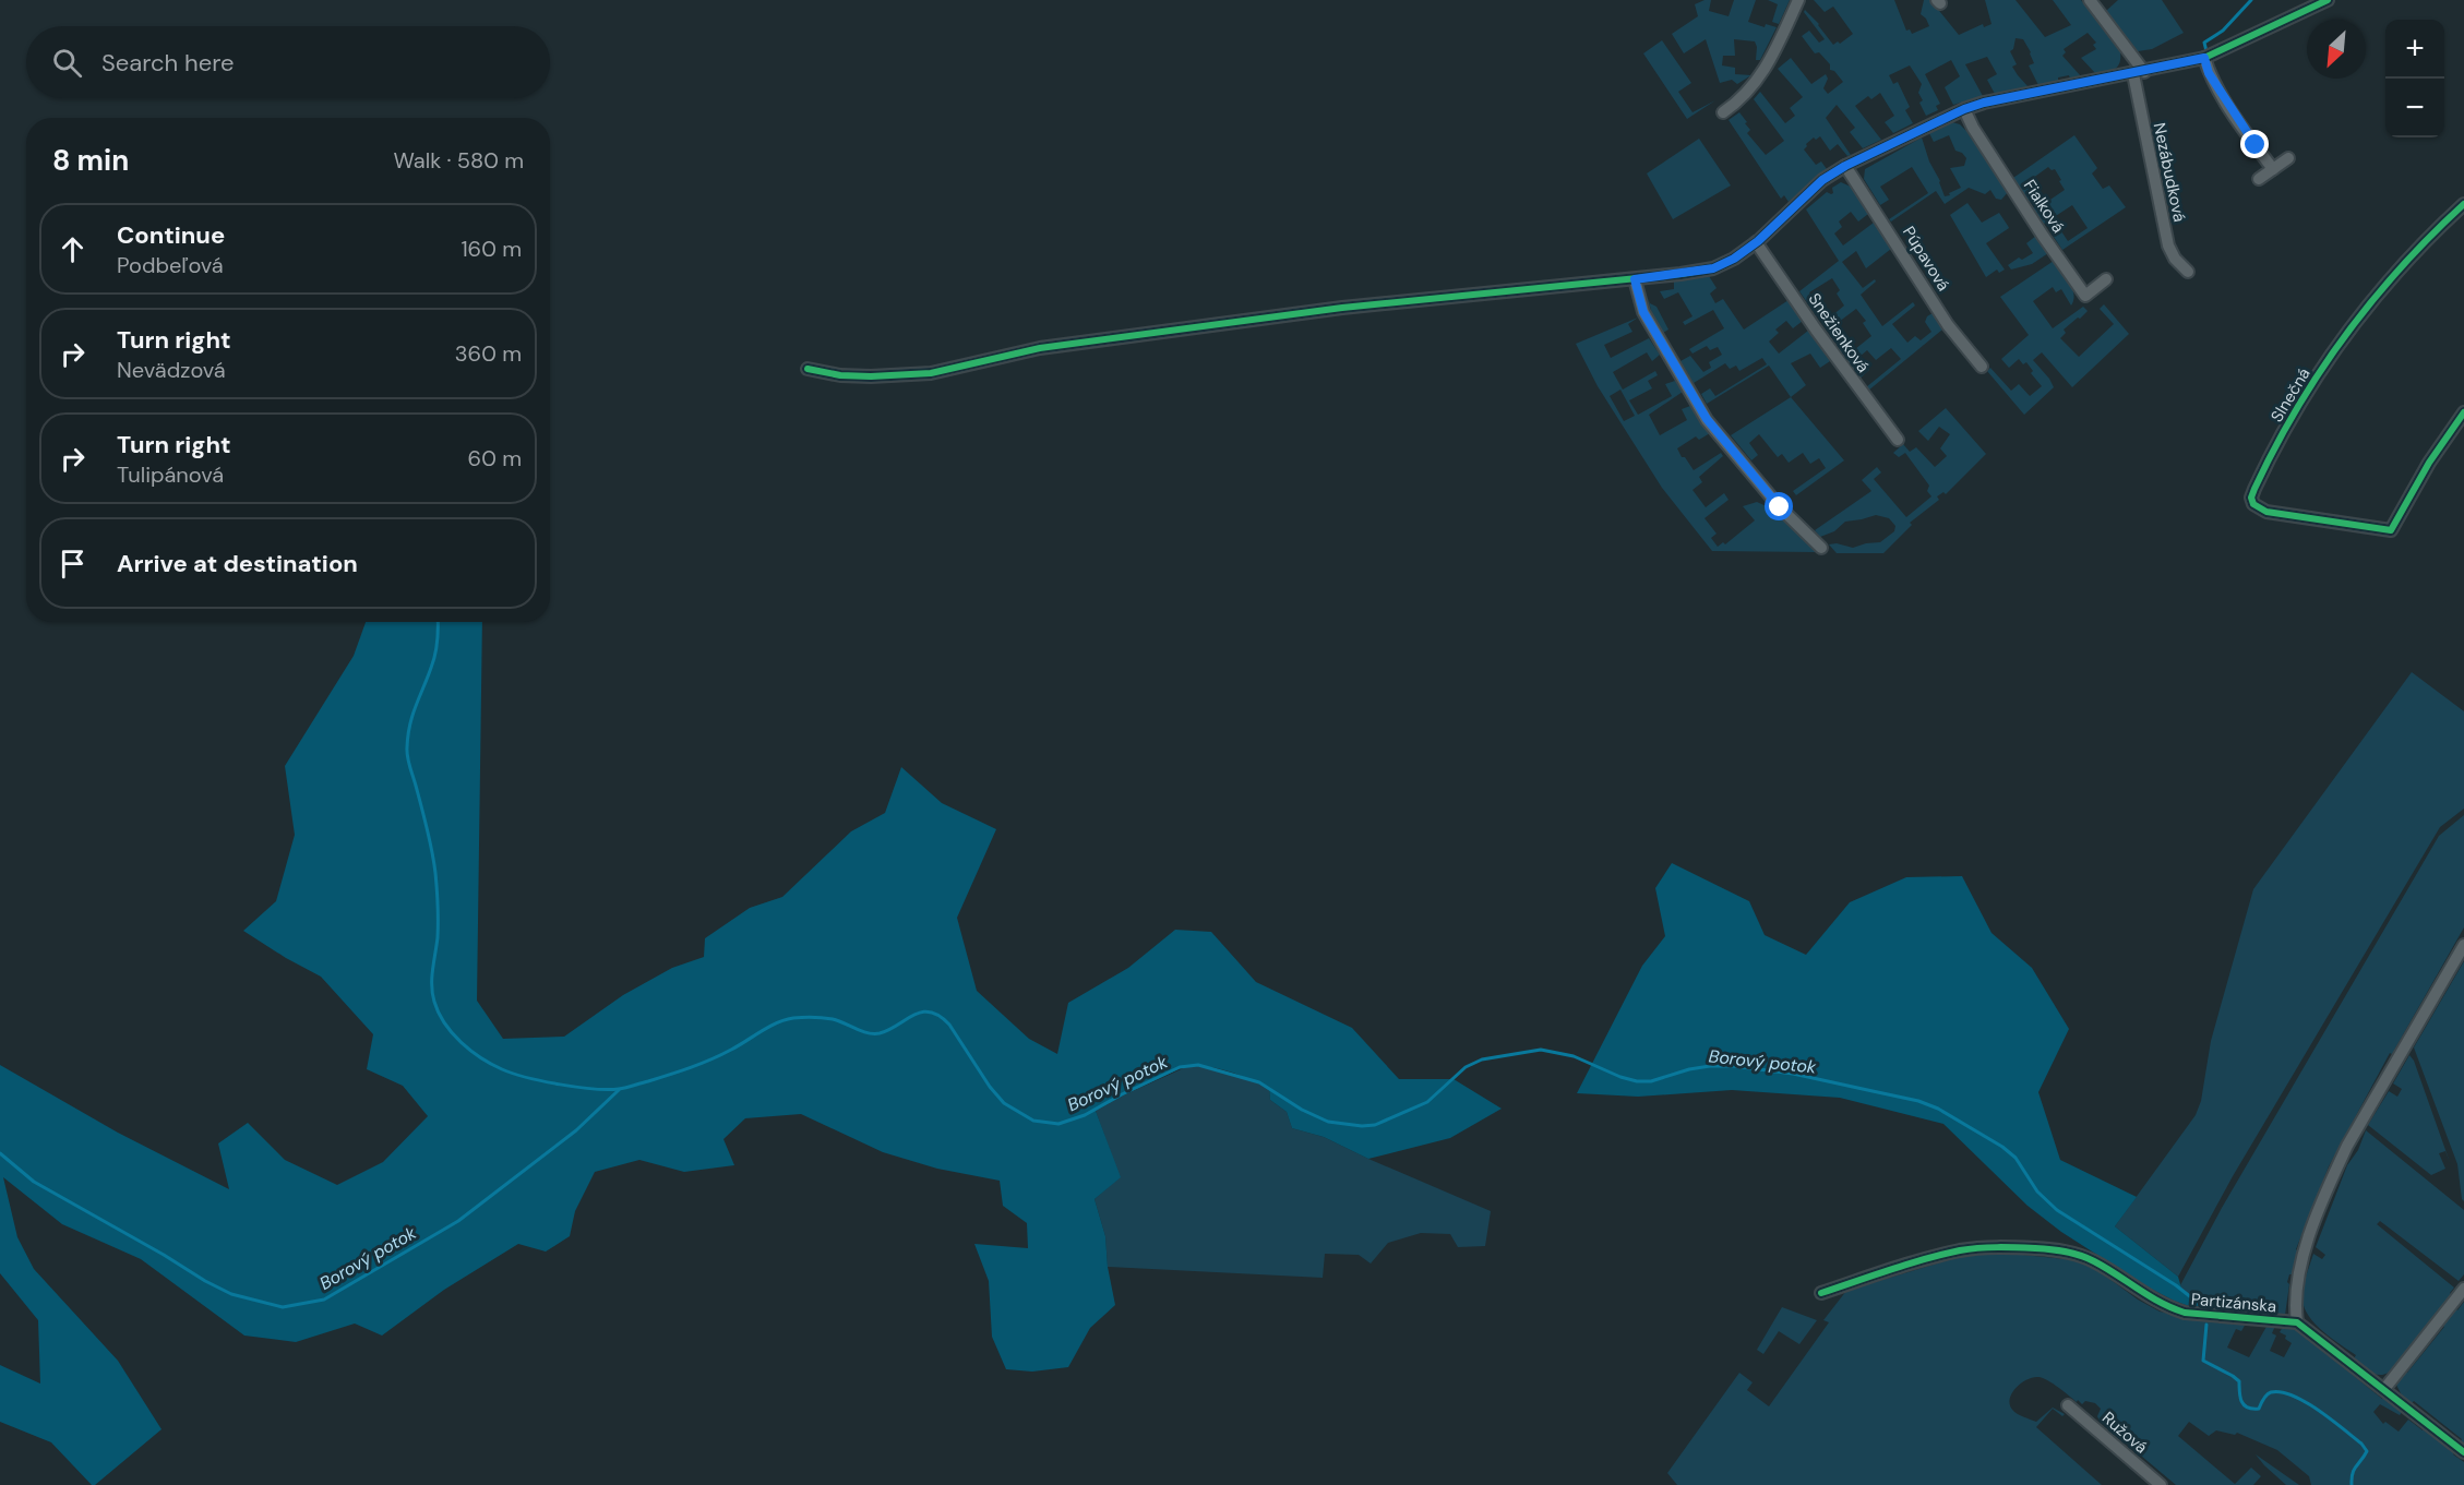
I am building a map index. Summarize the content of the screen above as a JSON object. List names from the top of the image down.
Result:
{
  "streets": {
    "street": [
      "Nezábudková",
      "Fialková",
      "Púpavová",
      "Snežienková",
      "Slnečná",
      "Partizánska",
      "Ružová"
    ]
  },
  "water": ["Borový potok"],
  "north": "bottom left",
  "page": {
    "map_buttons": ["+", "−"],
    "search": "Search here",
    "heading": ["8 min", "Walk · 580 m"],
    "list": [
      ["Continue", "Podbeľová", "160 m"],
      ["Turn right", "Nevädzová", "360 m"],
      ["Turn right", "Tulipánová", "60 m"],
      "Arrive at destination"
    ]
  }
}
